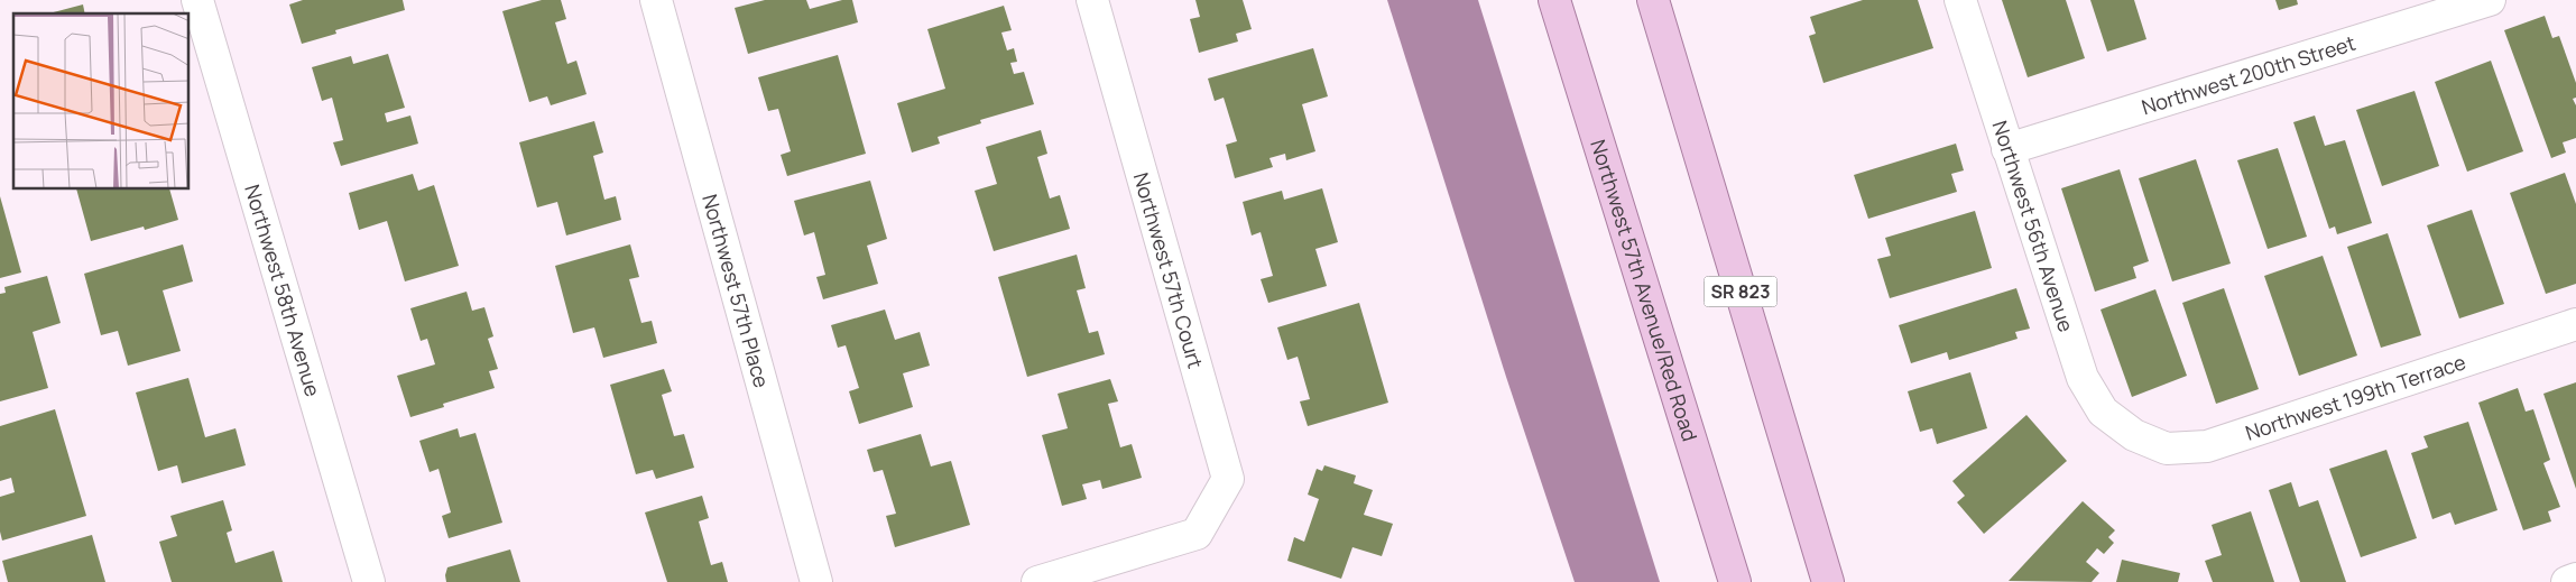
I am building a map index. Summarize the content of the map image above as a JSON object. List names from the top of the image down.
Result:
{
  "streets": {
    "main road": ["Northwest 57th Avenue/Red Road", "SR 823"],
    "street": [
      "Northwest 200th Street",
      "Northwest 56th Avenue",
      "Northwest 57th Court",
      "Northwest 57th Place",
      "Northwest 58th Avenue",
      "Northwest 199th Terrace"
    ]
  },
  "crossings": [
    ["Northwest 200th Street", "Northwest 56th Avenue"],
    ["Northwest 56th Avenue", "Northwest 199th Terrace"]
  ]
}
